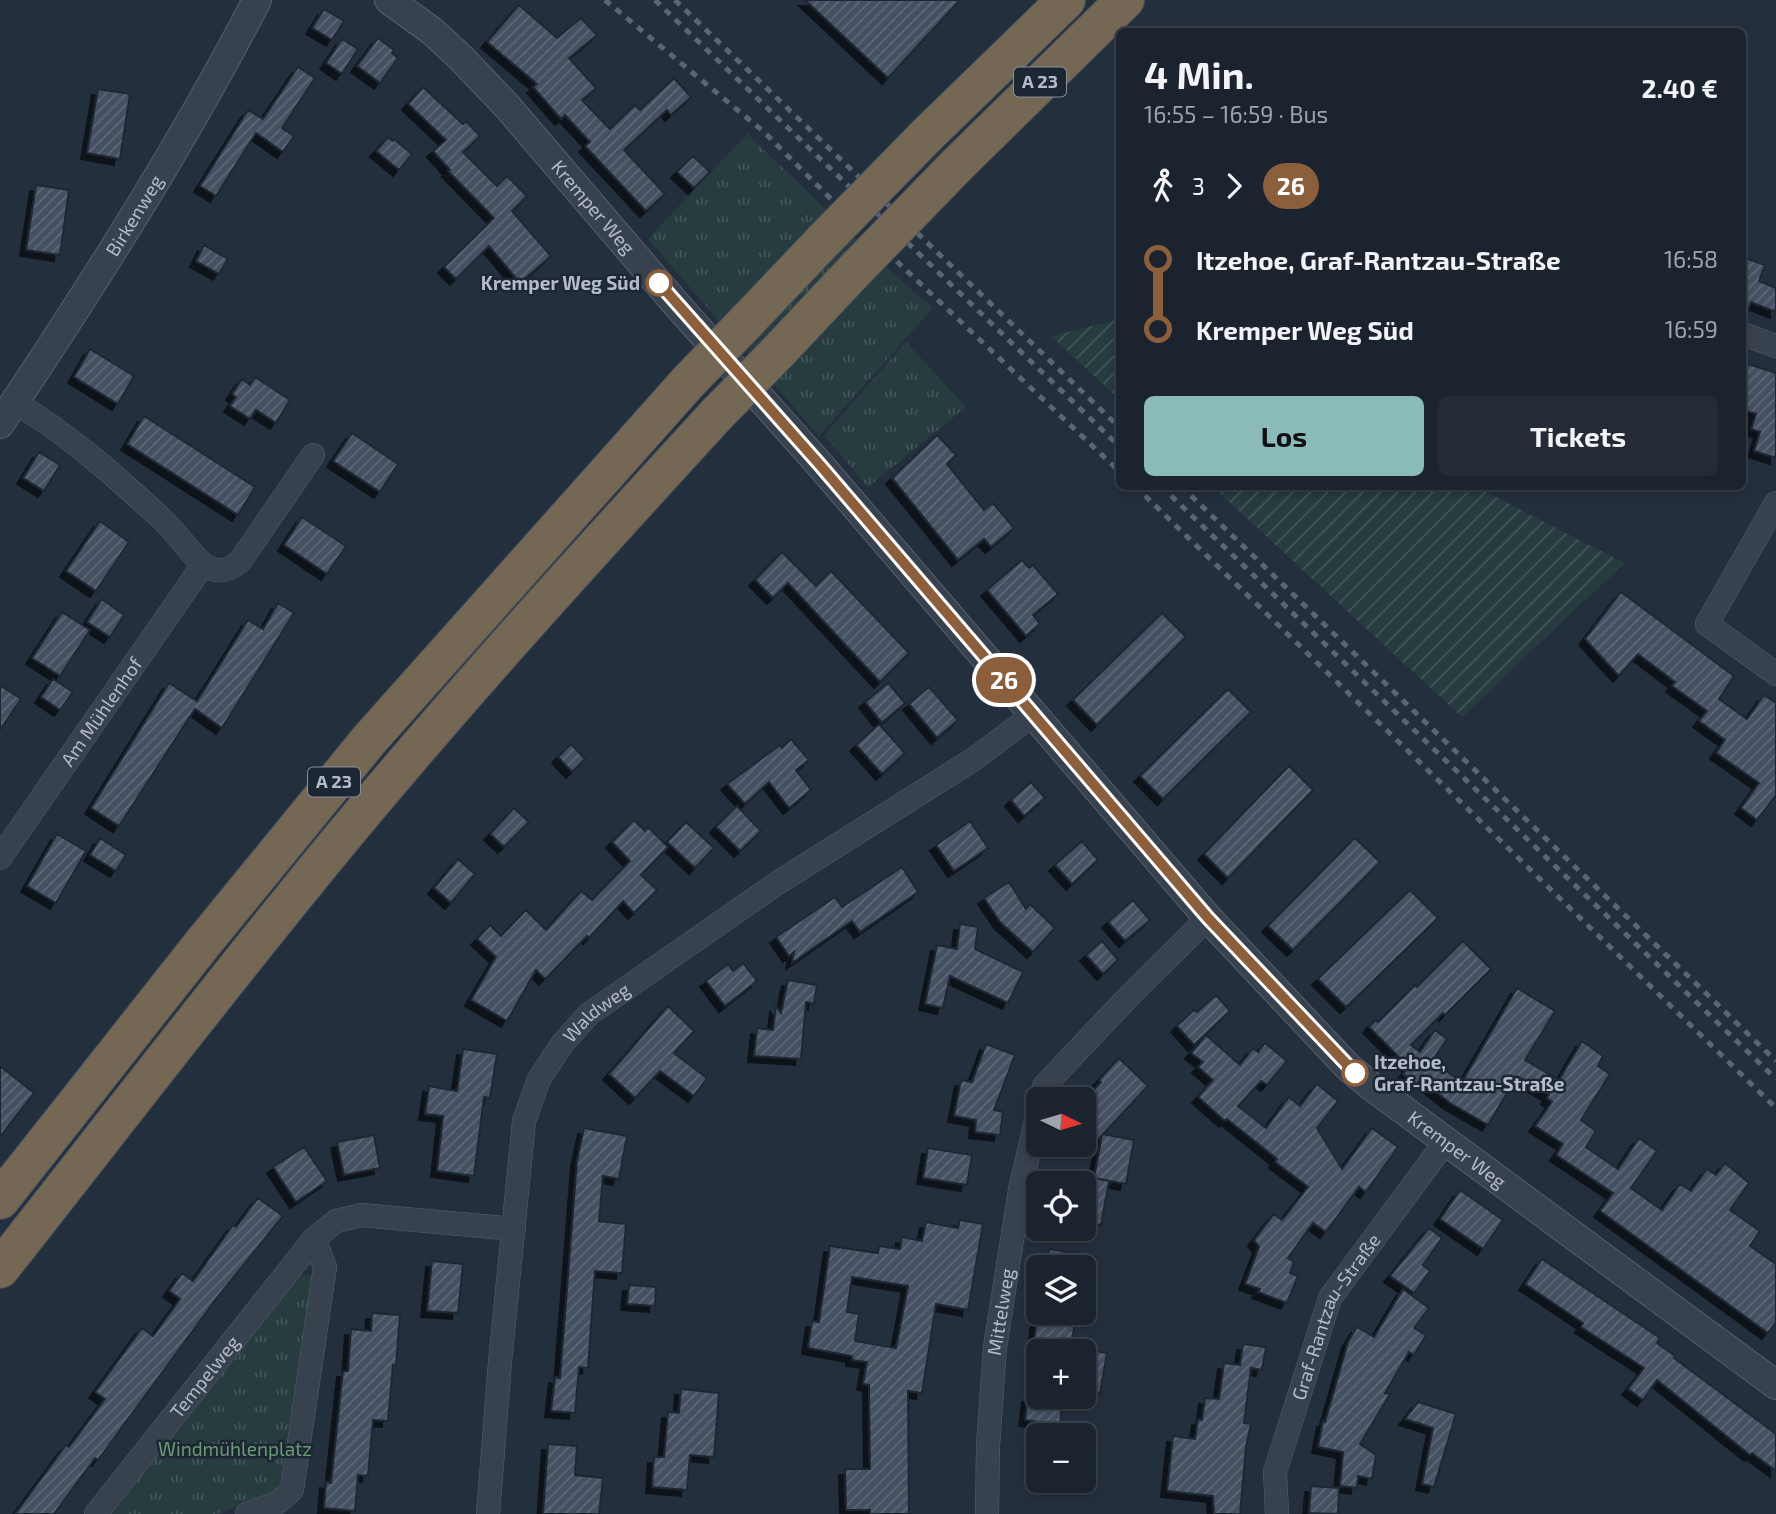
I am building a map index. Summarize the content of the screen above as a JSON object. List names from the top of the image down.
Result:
{
  "streets": {
    "highway": ["A 23"],
    "street": [
      "Kremper Weg",
      "Birkenweg",
      "Am Mühlenhof",
      "Waldweg",
      "Mittelweg",
      "Graf-Rantzau-Straße",
      "Tempelweg"
    ]
  },
  "crossings": [
    ["Kremper Weg", "Waldweg"],
    ["Kremper Weg", "Graf-Rantzau-Straße"],
    ["Waldweg", "Tempelweg"]
  ],
  "parks": ["Windmühlenplatz"],
  "places": ["Kremper Weg Süd", "Itzehoe, Graf-Rantzau-Straße"],
  "lines": ["bus line 26"],
  "north": "right",
  "page": {
    "on_map": "26",
    "heading": ["4 Min.", "16:55 – 16:59 · Bus", "2.40 €"],
    "legs": ["3", "26"],
    "list": [
      {
        "name": "Itzehoe, Graf-Rantzau-Straße",
        "value": "16:58"
      },
      {
        "name": "Kremper Weg Süd",
        "value": "16:59"
      }
    ],
    "buttons": ["Los", "Tickets"],
    "map_buttons": ["+", "−"]
  }
}
